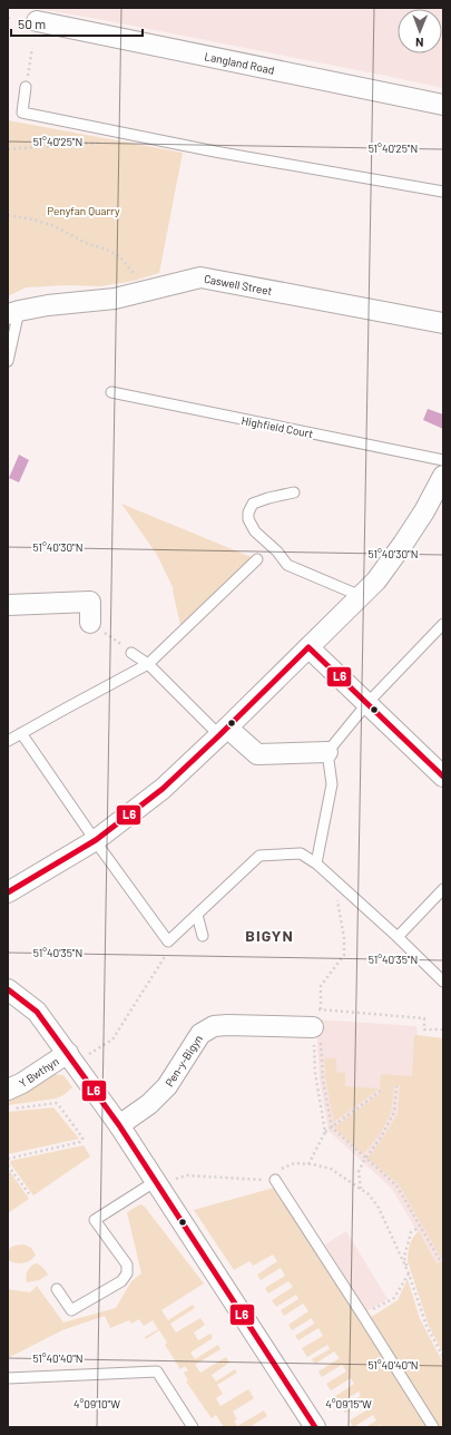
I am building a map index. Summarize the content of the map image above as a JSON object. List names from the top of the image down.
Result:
{
  "streets": {
    "street": [
      "Langland Road",
      "Caswell Street",
      "Pen-y-Bigyn",
      "Y Bwthyn"
    ],
    "lane": ["Highfield Court"]
  },
  "districts": ["BIGYN"],
  "parks": ["Penyfan Quarry"],
  "lines": ["transit line L6"],
  "scale_bar": "50 m",
  "north": "bottom",
  "coordinates": [
    "51°40'25\"N",
    "51°40'30\"N",
    "51°40'35\"N",
    "51°40'40\"N",
    "4°09'10\"W",
    "4°09'15\"W"
  ]
}
